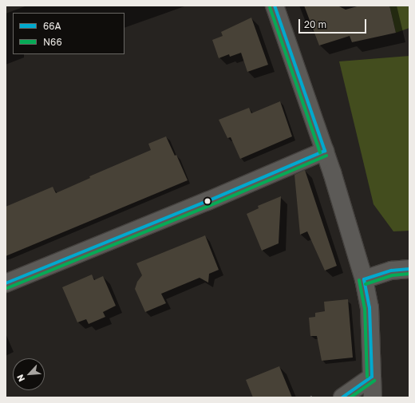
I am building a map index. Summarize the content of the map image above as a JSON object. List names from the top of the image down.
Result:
{
  "lines": ["transit line 66A", "transit line N66"],
  "legend": ["66A", "N66"],
  "scale_bar": "20 m",
  "north": "bottom left"
}
